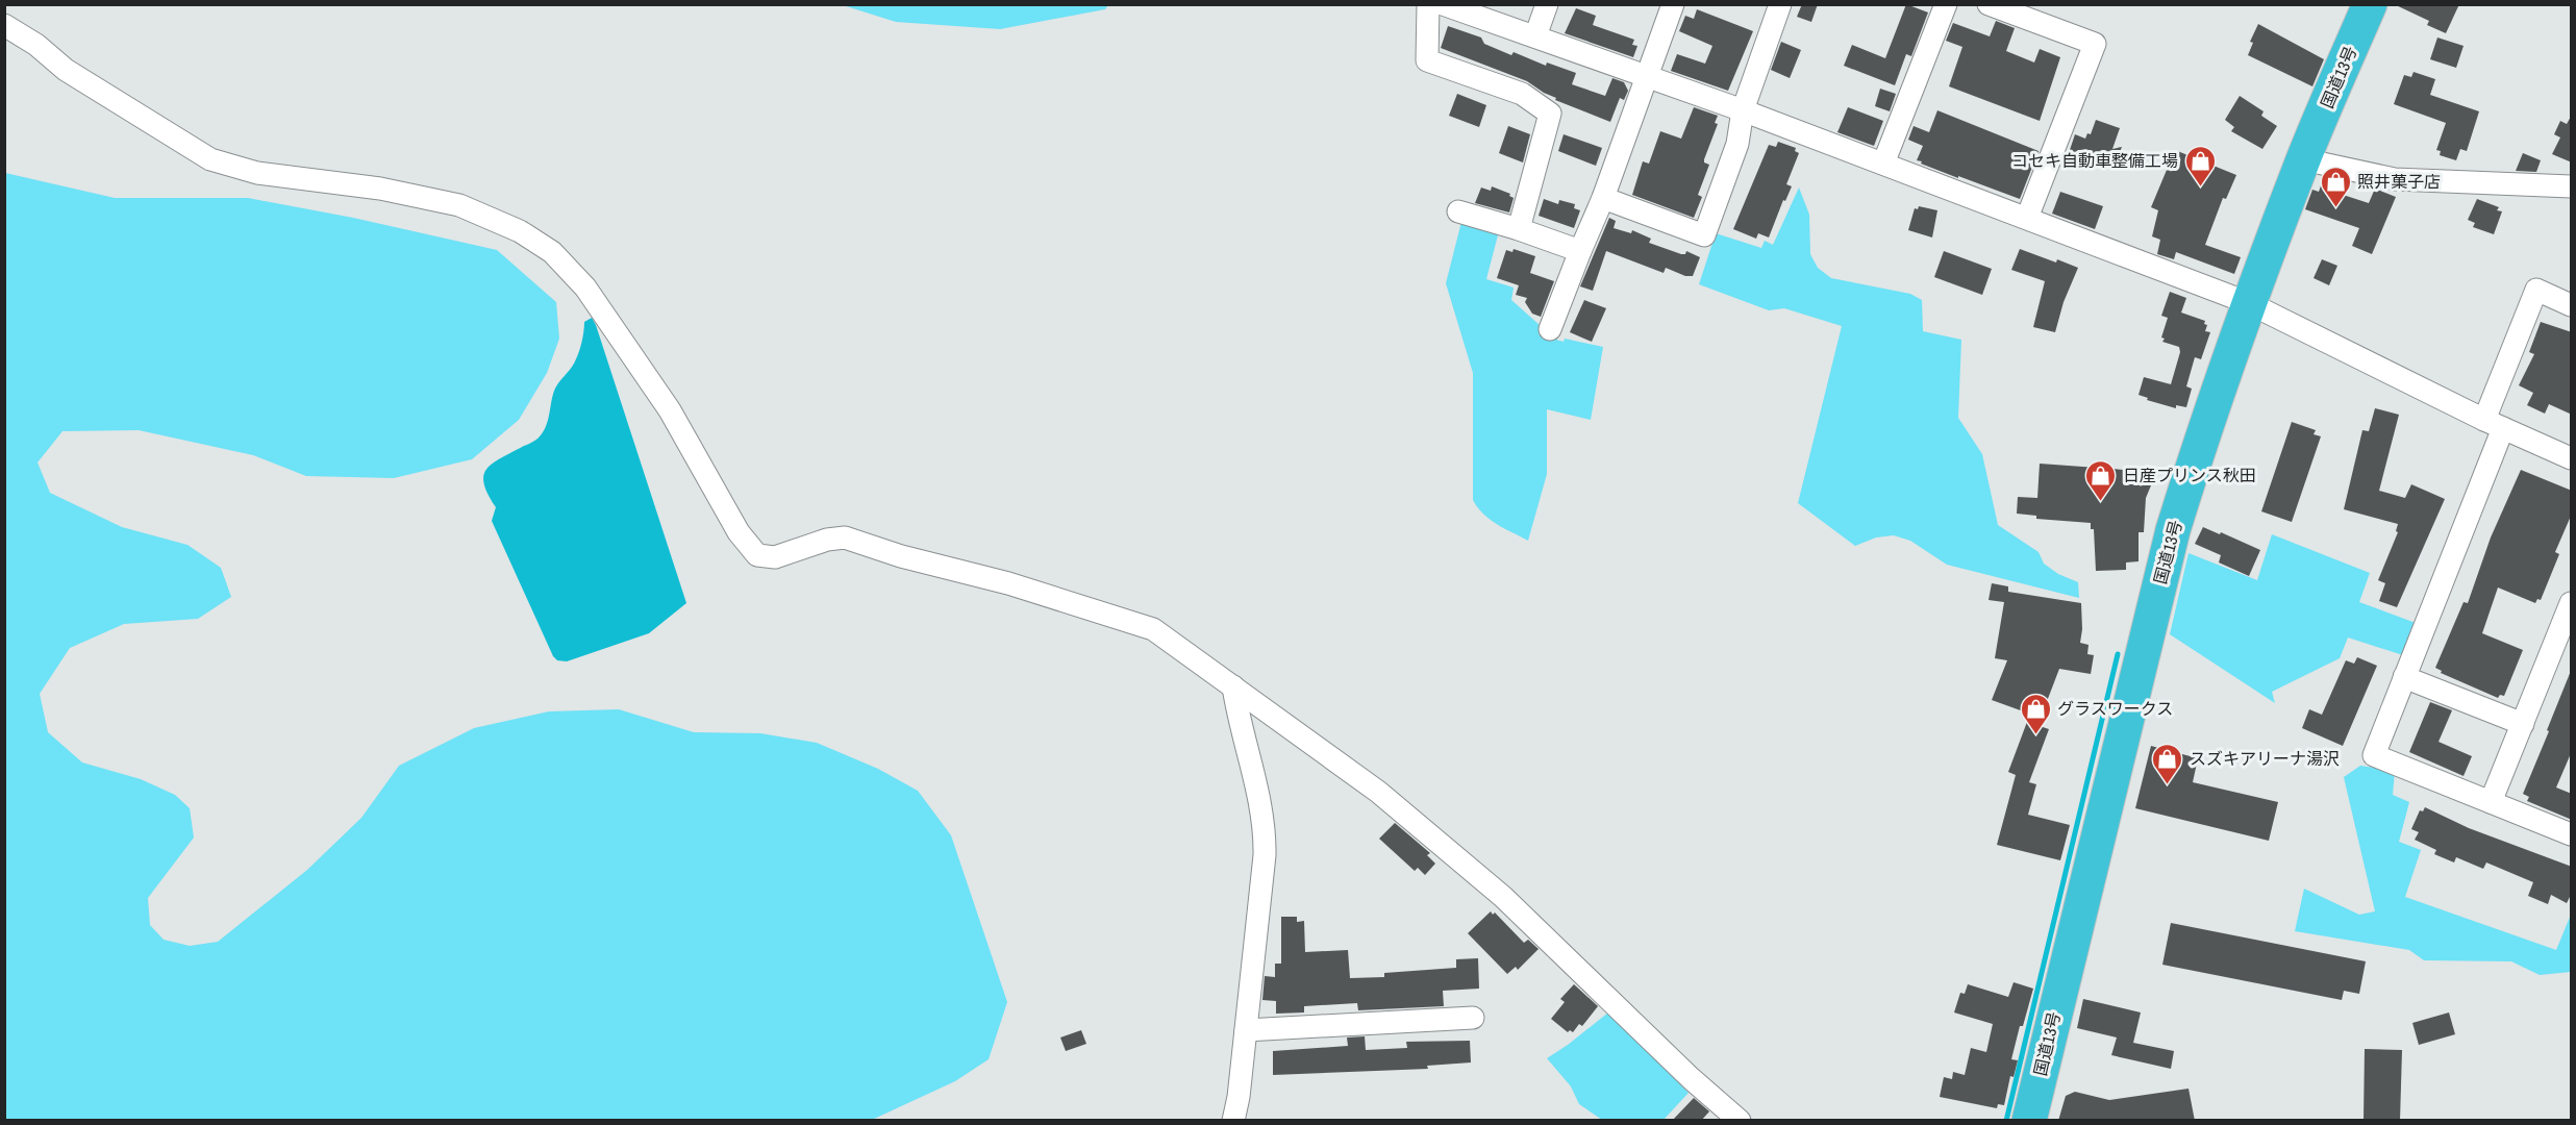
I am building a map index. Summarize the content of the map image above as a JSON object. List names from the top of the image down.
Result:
{
  "streets": {
    "highway": ["国道13号"]
  },
  "places": {
    "shop": [
      "コセキ自動車整備工場",
      "照井菓子店",
      "日産プリンス秋田",
      "グラスワークス",
      "スズキアリーナ湯沢"
    ]
  }
}
